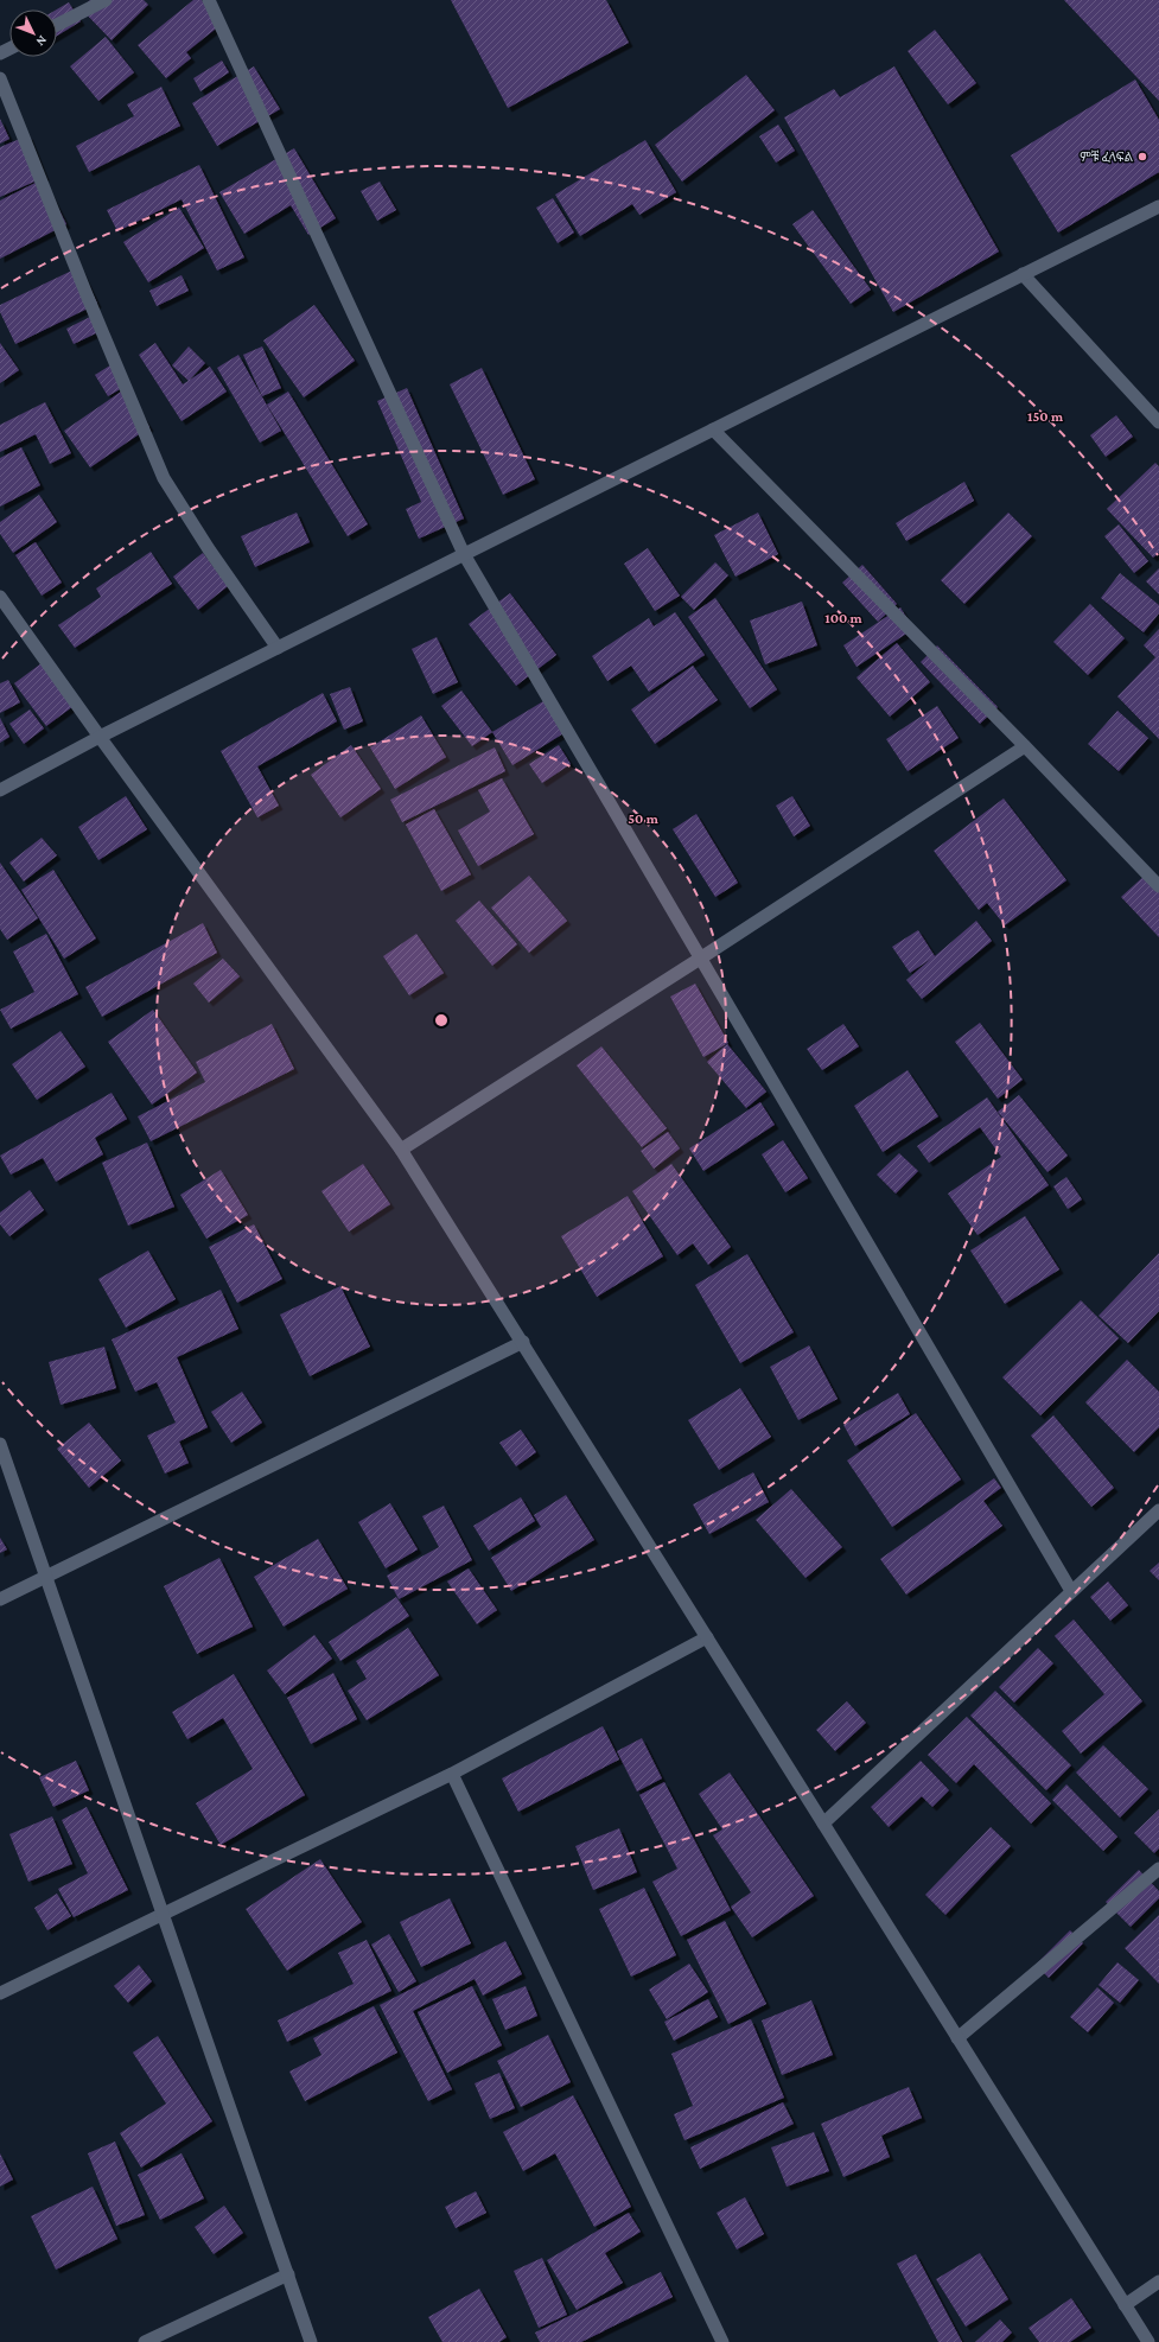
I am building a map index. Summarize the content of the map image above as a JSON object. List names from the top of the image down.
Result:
{
  "places": ["ምቹ ፈላፍል"],
  "north": "bottom right",
  "rings": ["150 m", "100 m", "50 m"]
}
